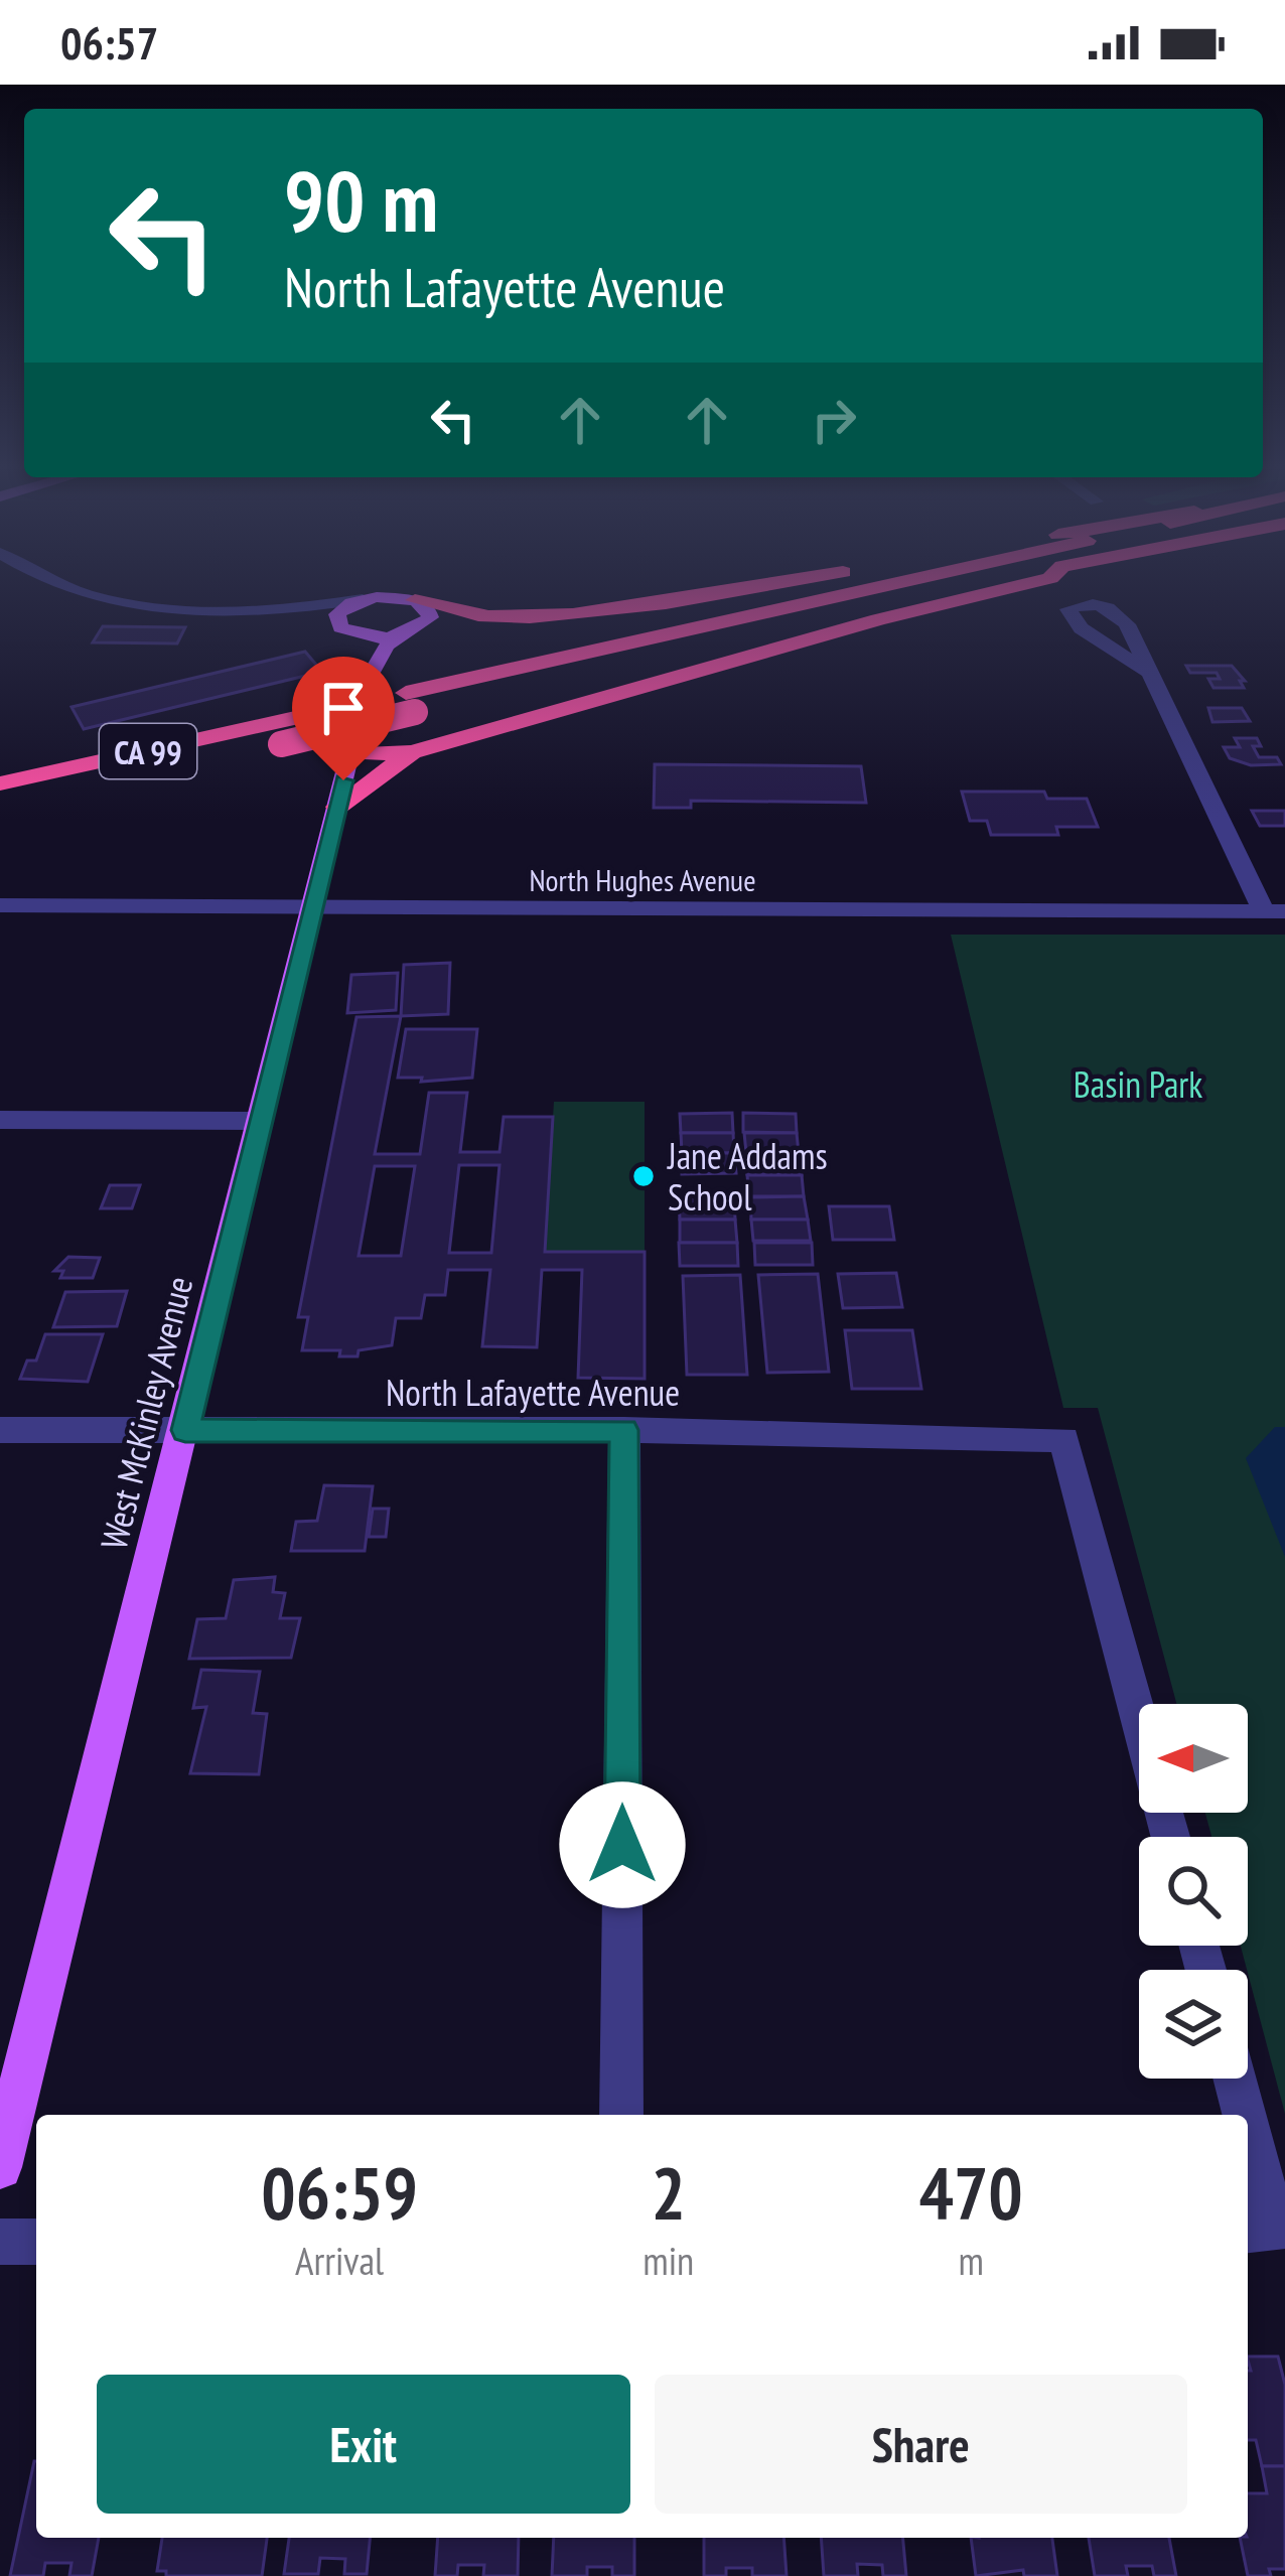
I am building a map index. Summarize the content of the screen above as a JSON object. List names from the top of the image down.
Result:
{
  "streets": {
    "highway": ["CA 99"],
    "main road": ["West McKinley Avenue"],
    "street": ["North Hughes Avenue", "North Lafayette Avenue"]
  },
  "crossings": [
    ["North Hughes Avenue", "West McKinley Avenue"],
    ["North Lafayette Avenue", "West McKinley Avenue"]
  ],
  "parks": ["Basin Park"],
  "places": ["Jane Addams School"],
  "north": "left",
  "page": {
    "status": "06:57",
    "turn": ["90 m", "North Lafayette Avenue"],
    "eta": [
      "06:59",
      "Arrival",
      "2",
      "min",
      "470",
      "m"
    ],
    "buttons": ["Exit", "Share"]
  }
}
